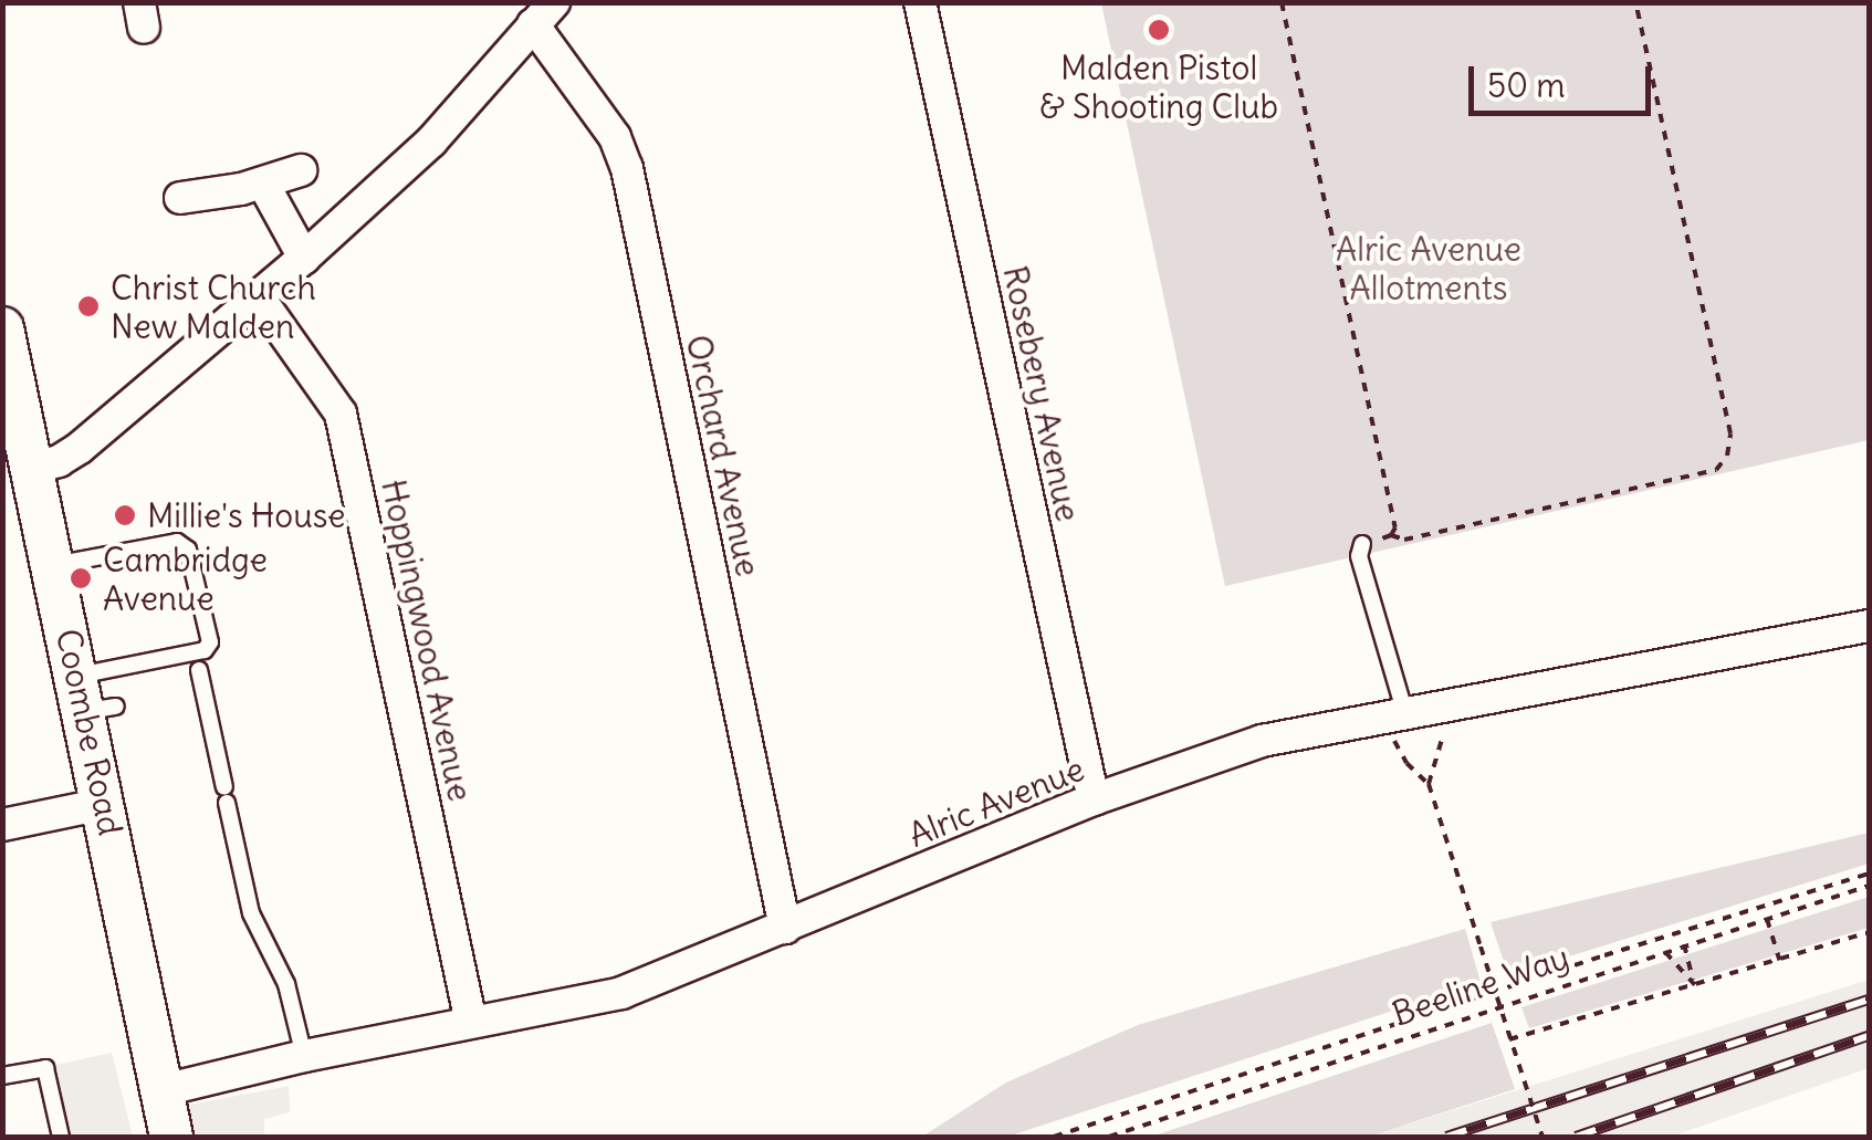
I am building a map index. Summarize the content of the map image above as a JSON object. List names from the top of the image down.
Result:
{
  "streets": {
    "main road": ["Coombe Road"],
    "street": [
      "Rosebery Avenue",
      "Orchard Avenue",
      "Hoppingwood Avenue",
      "Alric Avenue"
    ],
    "path": ["Beeline Way"]
  },
  "crossings": [
    ["Rosebery Avenue", "Alric Avenue"],
    ["Orchard Avenue", "Alric Avenue"],
    ["Hoppingwood Avenue", "Alric Avenue"],
    ["Coombe Road", "Alric Avenue"]
  ],
  "parks": ["Alric Avenue Allotments"],
  "places": [
    "Malden Pistol & Shooting Club",
    "Christ Church New Malden",
    "Millie's House",
    "Cambridge Avenue"
  ],
  "scale_bar": "50 m"
}
